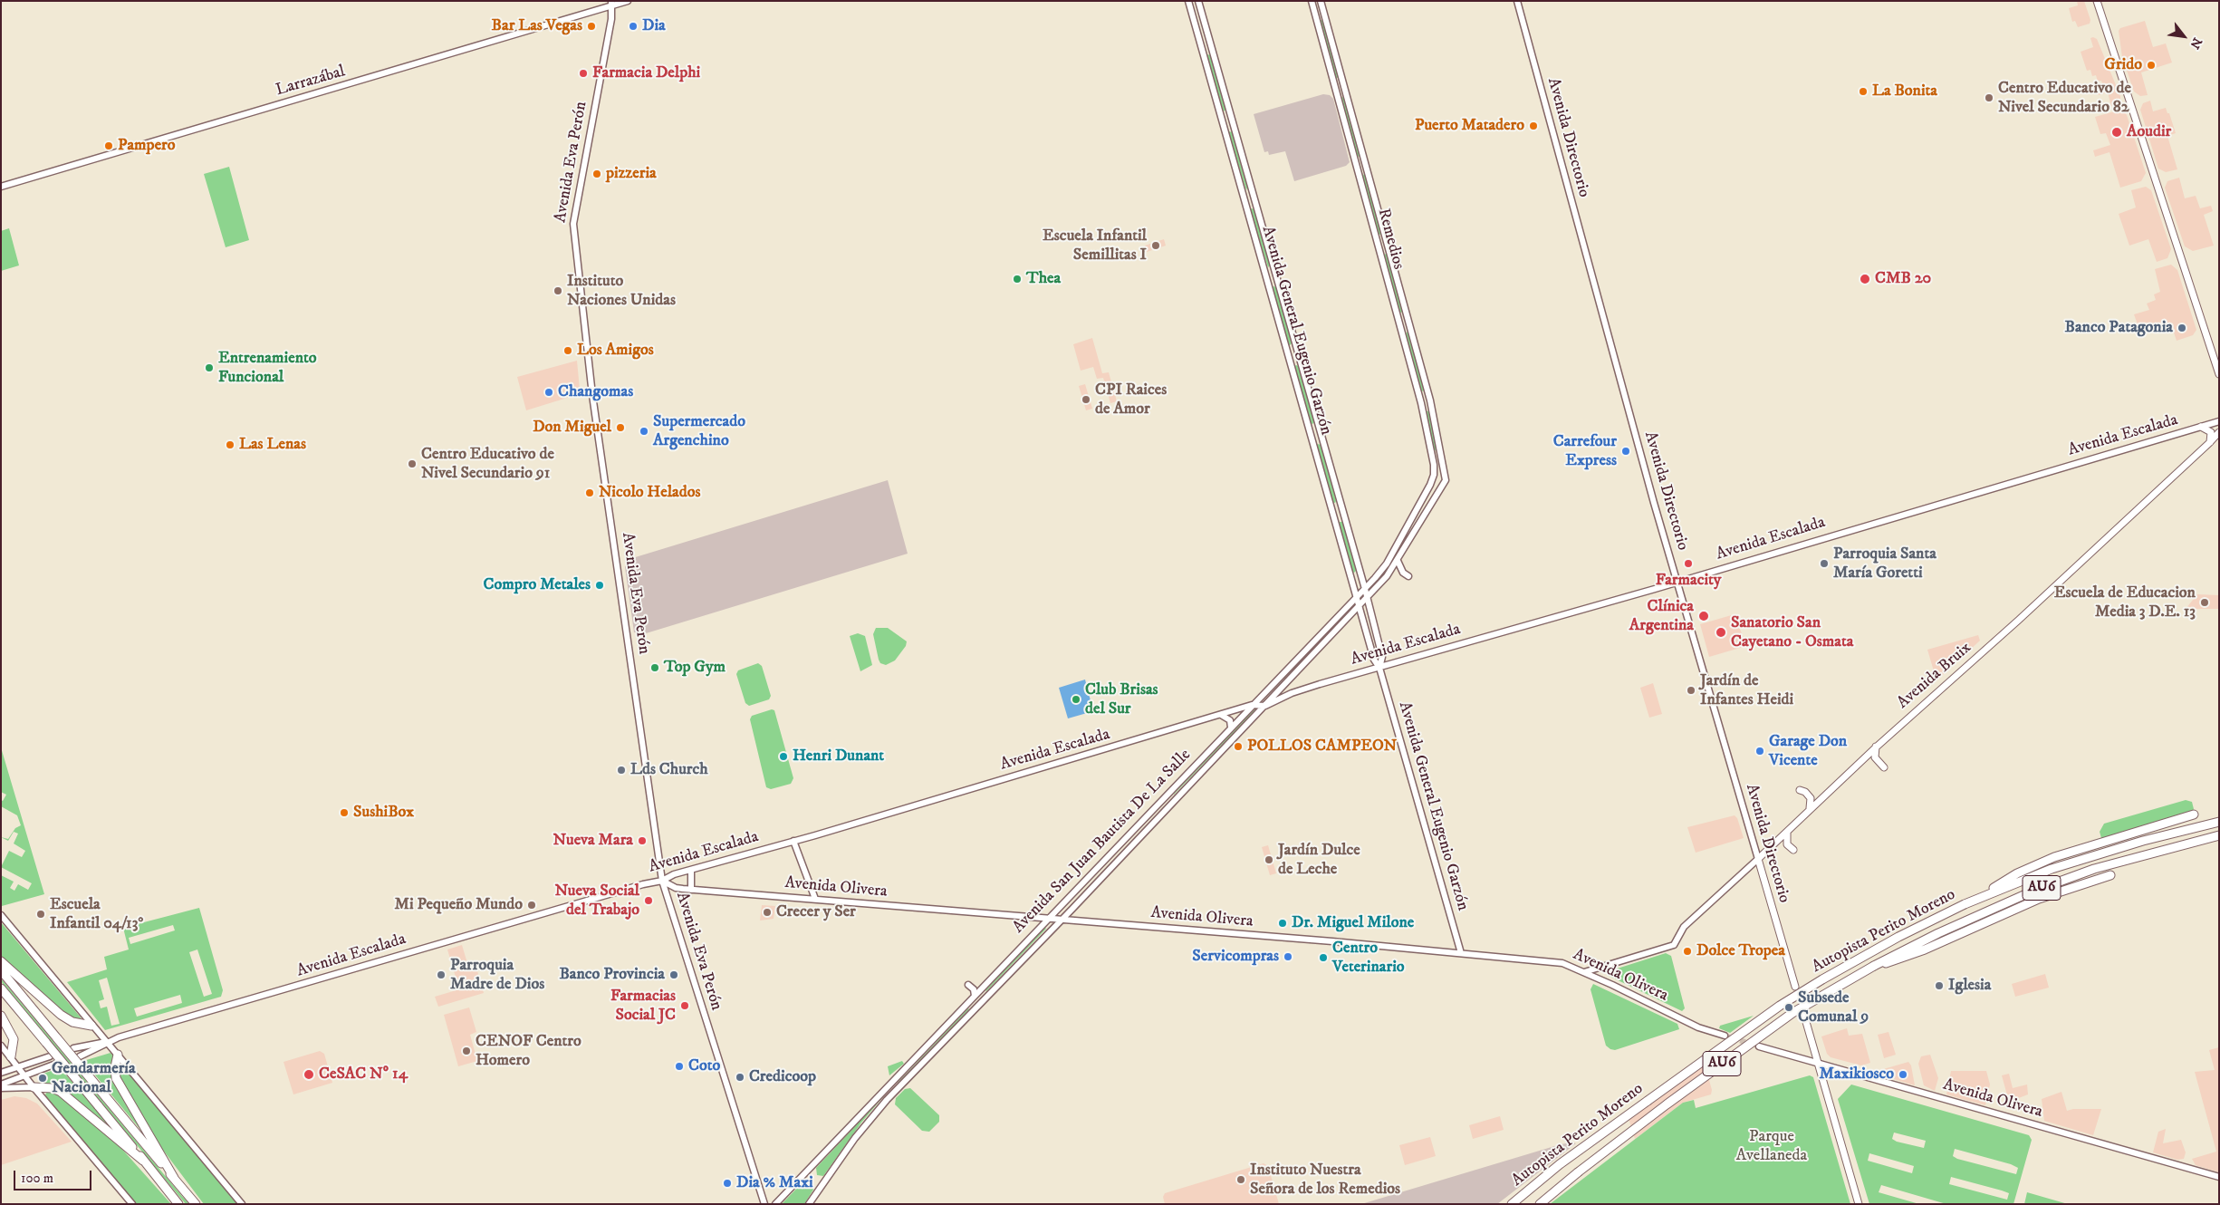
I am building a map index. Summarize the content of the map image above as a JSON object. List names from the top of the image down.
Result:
{
  "streets": {
    "highway": ["AU6", "Autopista Perito Moreno"],
    "main road": ["Avenida Directorio", "Avenida Bruix"],
    "street": [
      "Larrazábal",
      "Avenida Eva Perón",
      "Remedios",
      "Avenida General Eugenio Garzón",
      "Avenida Escalada",
      "Avenida San Juan Bautista De La Salle",
      "Avenida Olivera"
    ]
  },
  "crossings": [
    ["Larrazábal", "Avenida Eva Perón"],
    ["Avenida Directorio", "Avenida Escalada"],
    ["Avenida Directorio", "Avenida Bruix"],
    ["Avenida Eva Perón", "Avenida Escalada"],
    ["Avenida Eva Perón", "Avenida Olivera"],
    ["Remedios", "Avenida San Juan Bautista De La Salle"],
    ["Avenida General Eugenio Garzón", "Avenida Escalada"],
    ["Avenida General Eugenio Garzón", "Avenida San Juan Bautista De La Salle"],
    ["Avenida General Eugenio Garzón", "Avenida Olivera"],
    ["Avenida Escalada", "Avenida San Juan Bautista De La Salle"],
    ["Avenida Escalada", "Avenida Olivera"],
    ["Avenida Bruix", "Avenida Olivera"],
    ["Avenida San Juan Bautista De La Salle", "Avenida Olivera"]
  ],
  "parks": ["Parque Avellaneda"],
  "places": [
    "Bar Las Vegas",
    "Dia",
    "Grido",
    "Farmacia Delphi",
    "La Bonita",
    "Centro Educativo de Nivel Secundario 82",
    "Puerto Matadero",
    "Aoudir",
    "Pampero",
    "pizzeria",
    "Escuela Infantil Semillitas I",
    "Thea",
    "CMB 20",
    "Instituto Naciones Unidas",
    "Banco Patagonia",
    "Los Amigos",
    "Entrenamiento Funcional",
    "Changomas",
    "CPI Raices de Amor",
    "Don Miguel",
    "Supermercado Argenchino",
    "Las Lenas",
    "Carrefour Express",
    "Centro Educativo de Nivel Secundario 91",
    "Nicolo Helados",
    "Farmacity",
    "Parroquia Santa María Goretti",
    "Compro Metales",
    "Escuela de Educacion Media 3 D.E. 13",
    "Clínica Argentina",
    "Sanatorio San Cayetano - Osmata",
    "Top Gym",
    "Jardín de Infantes Heidi",
    "Club Brisas del Sur",
    "POLLOS CAMPEON",
    "Garage Don Vicente",
    "Henri Dunant",
    "Lds Church",
    "SushiBox",
    "Nueva Mara",
    "Jardín Dulce de Leche",
    "Nueva Social del Trabajo",
    "Mi Pequeño Mundo",
    "Crecer y Ser",
    "Escuela Infantil 04/13°",
    "Dr. Miguel Milone",
    "Dolce Tropea",
    "Servicompras",
    "Centro Veterinario",
    "Parroquia Madre de Dios",
    "Banco Provincia",
    "Iglesia",
    "Farmacias Social JC",
    "Subsede Comunal 9",
    "CENOF Centro Homero",
    "Coto",
    "CeSAC Nº 14",
    "Maxikiosco",
    "Credicoop",
    "Gendarmería Nacional",
    "Instituto Nuestra Señora de los Remedios",
    "Dia % Maxi"
  ],
  "scale_bar": "100 m",
  "north": "bottom right"
}
